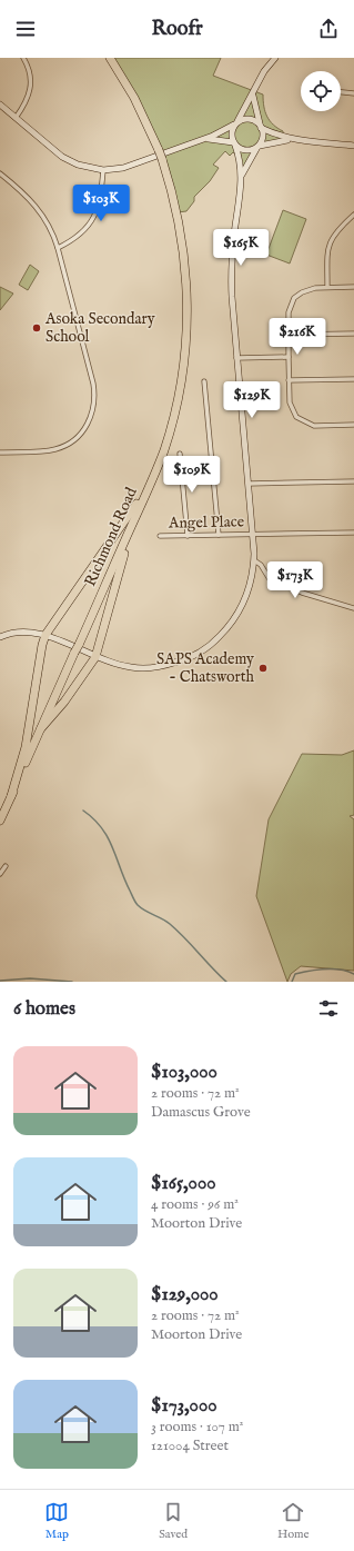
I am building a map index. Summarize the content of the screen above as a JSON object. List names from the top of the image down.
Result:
{
  "streets": {
    "highway": ["Richmond Road"],
    "street": ["Angel Place"]
  },
  "places": ["Asoka Secondary School", "SAPS Academy - Chatsworth"],
  "page": {
    "header": "Roofr",
    "price": [
      "$103K",
      "$165K",
      "$216K",
      "$129K",
      "$109K",
      "$173K"
    ],
    "heading": "6 homes",
    "list": [
      {
        "name": "$103,000",
        "note": "2 rooms · 72 m² · Damascus Grove"
      },
      {
        "name": "$165,000",
        "note": "4 rooms · 96 m² · Moorton Drive"
      },
      {
        "name": "$129,000",
        "note": "2 rooms · 72 m² · Moorton Drive"
      },
      {
        "name": "$173,000",
        "note": "3 rooms · 107 m² · 121004 Street"
      }
    ],
    "tabs": ["Map", "Saved", "Home"]
  }
}
